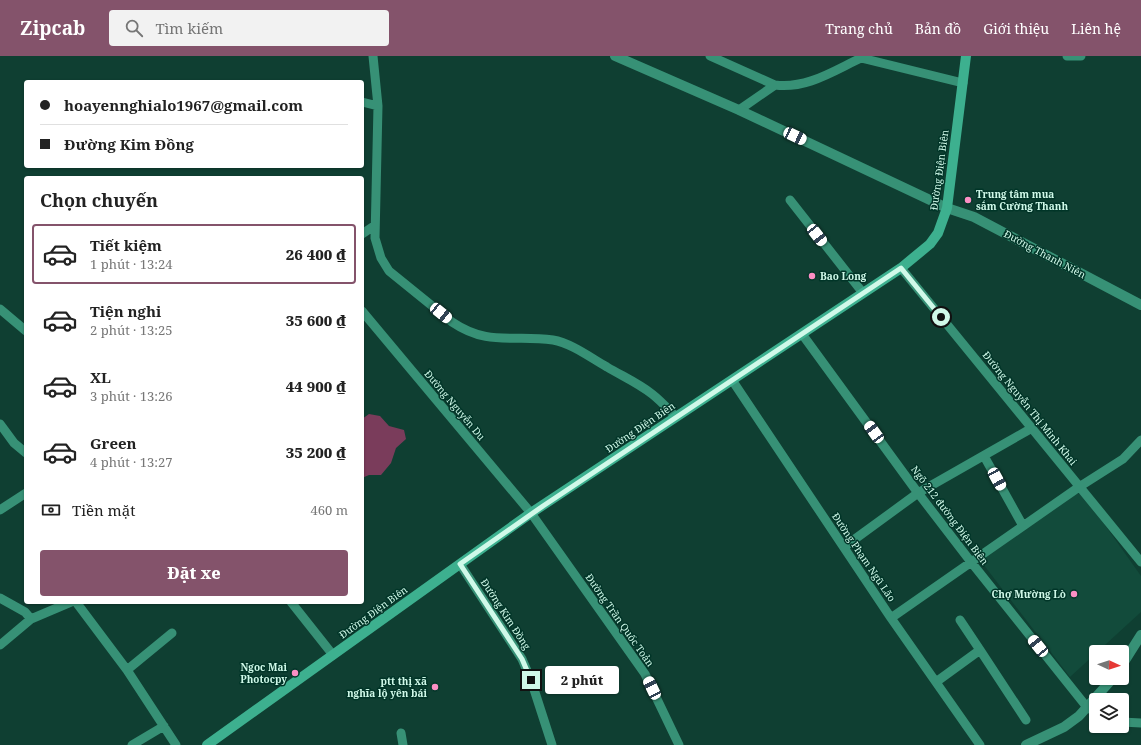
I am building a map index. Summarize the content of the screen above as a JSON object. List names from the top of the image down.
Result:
{
  "streets": {
    "main road": ["Đường Điện Biên"],
    "street": [
      "Đường Thanh Niên",
      "Đường Nguyễn Du",
      "Đường Nguyễn Thị Minh Khai",
      "Ngõ 212 đường Điện Biên",
      "Đường Phạm Ngũ Lão",
      "Đường Kim Đồng",
      "Đường Trần Quốc Toản"
    ]
  },
  "crossings": [
    ["Đường Điện Biên", "Đường Thanh Niên"],
    ["Đường Điện Biên", "Đường Nguyễn Du"],
    ["Đường Điện Biên", "Đường Nguyễn Thị Minh Khai"],
    ["Đường Điện Biên", "Ngõ 212 đường Điện Biên"],
    ["Đường Điện Biên", "Đường Phạm Ngũ Lão"],
    ["Đường Điện Biên", "Đường Kim Đồng"],
    ["Đường Điện Biên", "Đường Trần Quốc Toản"],
    ["Đường Nguyễn Du", "Đường Trần Quốc Toản"]
  ],
  "places": [
    "Trung tâm mua sắm Cường Thanh",
    "Bao Long",
    "Chợ Mường Lò",
    "Ngoc Mai Photocpy",
    "ptt thị xã nghĩa lộ yên bái"
  ],
  "north": "right",
  "page": {
    "header": "Zipcab",
    "search": "Tìm kiếm",
    "nav": [
      "Trang chủ",
      "Bản đồ",
      "Giới thiệu",
      "Liên hệ"
    ],
    "banner": ["hoayennghialo1967@gmail.com", "Đường Kim Đồng"],
    "heading": "Chọn chuyến",
    "list": [
      {
        "name": "Tiết kiệm",
        "note": "1 phút · 13:24",
        "value": "26 400 ₫"
      },
      {
        "name": "Tiện nghi",
        "note": "2 phút · 13:25",
        "value": "35 600 ₫"
      },
      {
        "name": "XL",
        "note": "3 phút · 13:26",
        "value": "44 900 ₫"
      },
      {
        "name": "Green",
        "note": "4 phút · 13:27",
        "value": "35 200 ₫"
      }
    ],
    "pay": ["Tiền mặt", "460 m"],
    "buttons": "Đặt xe",
    "bubble": "2 phút"
  }
}
